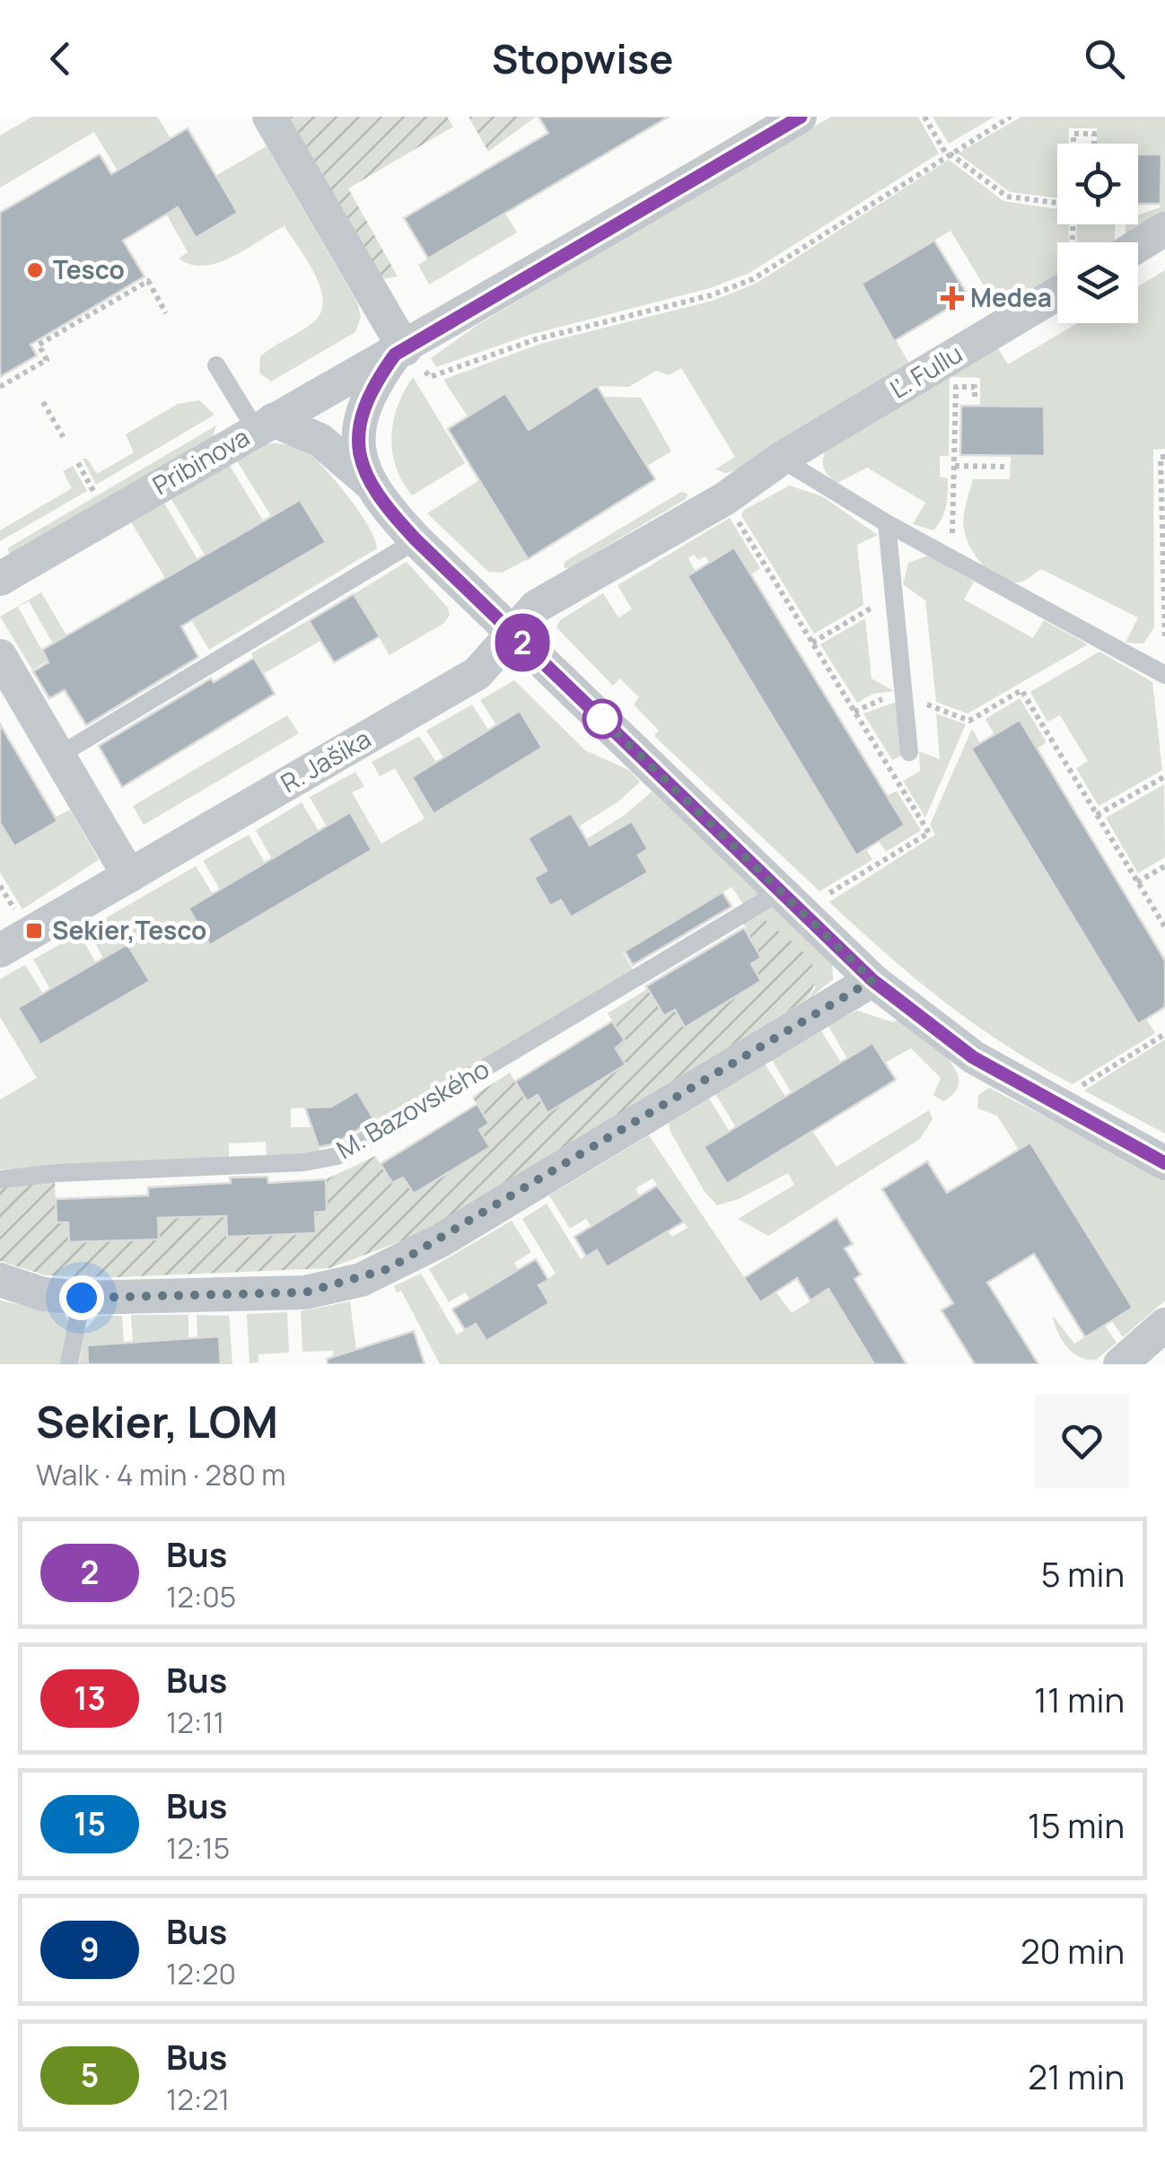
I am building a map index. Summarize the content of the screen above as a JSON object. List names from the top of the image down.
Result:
{
  "streets": {
    "street": ["Ľ. Fullu", "Pribinova", "R. Jašíka"],
    "lane": ["M. Bazovského"]
  },
  "crossings": [
    ["Ľ. Fullu", "R. Jašíka"]
  ],
  "places": {
    "other": ["Tesco"],
    "health": ["Medea"],
    "transit": ["Sekier,Tesco"]
  },
  "lines": ["bus line 2"],
  "page": {
    "header": "Stopwise",
    "on_map": "2",
    "heading": ["Sekier, LOM", "Walk · 4 min · 280 m"],
    "list": [
      {
        "mark": "2",
        "name": "Bus",
        "note": "12:05",
        "value": "5 min"
      },
      {
        "mark": "13",
        "name": "Bus",
        "note": "12:11",
        "value": "11 min"
      },
      {
        "mark": "15",
        "name": "Bus",
        "note": "12:15",
        "value": "15 min"
      },
      {
        "mark": "9",
        "name": "Bus",
        "note": "12:20",
        "value": "20 min"
      },
      {
        "mark": "5",
        "name": "Bus",
        "note": "12:21",
        "value": "21 min"
      }
    ]
  }
}
